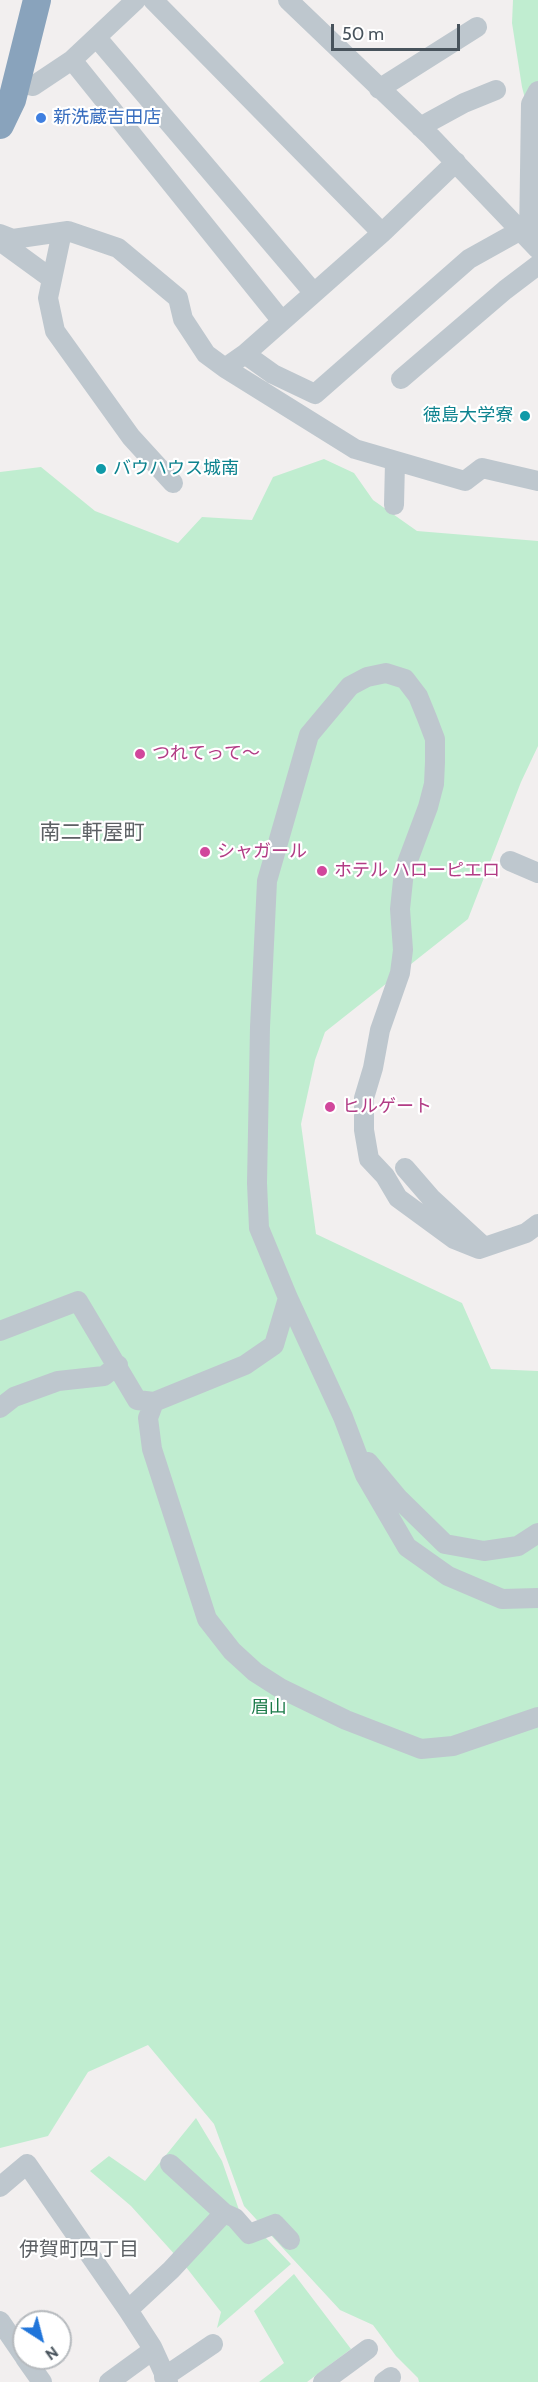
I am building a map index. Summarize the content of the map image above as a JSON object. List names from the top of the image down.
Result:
{
  "districts": ["南二軒屋町", "伊賀町四丁目"],
  "parks": ["眉山"],
  "places": [
    "新洗蔵吉田店",
    "徳島大学寮",
    "バウハウス城南",
    "つれてって～",
    "シャガール",
    "ホテル ハローピエロ",
    "ヒルゲート"
  ],
  "scale_bar": "50 m",
  "north": "bottom right"
}
